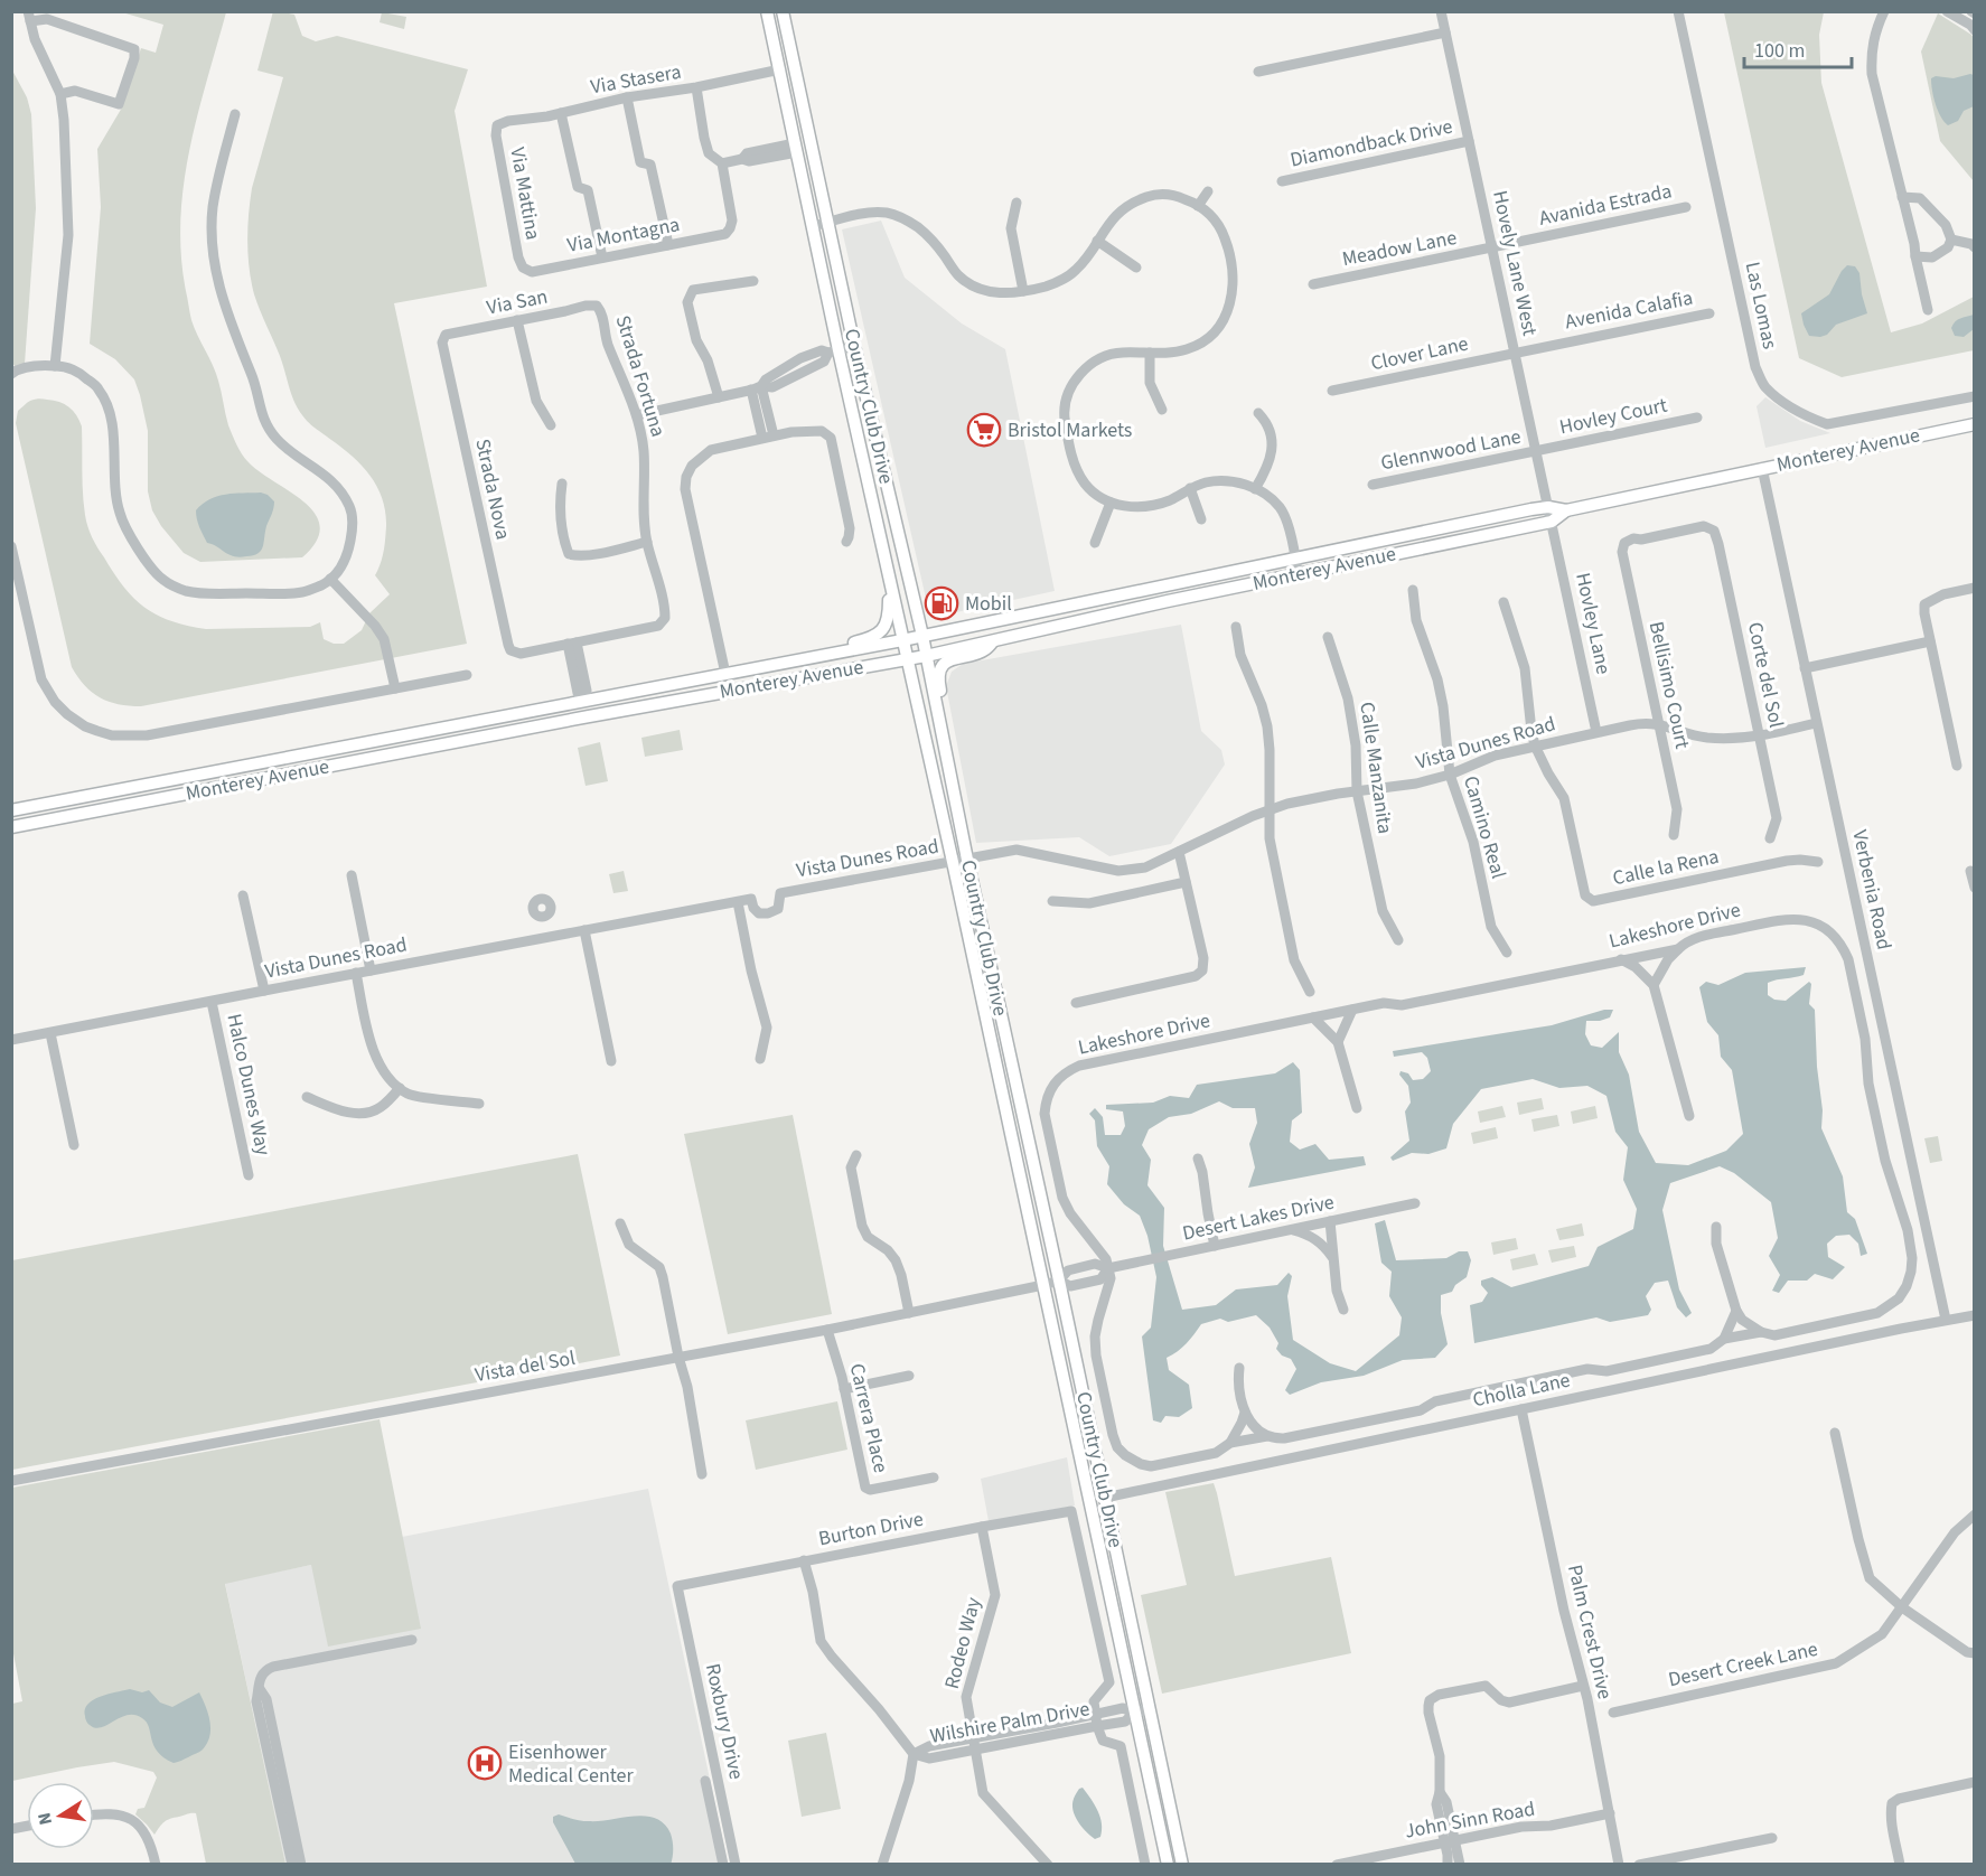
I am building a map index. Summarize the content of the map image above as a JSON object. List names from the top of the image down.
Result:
{
  "streets": {
    "main road": ["Country Club Drive", "Monterey Avenue"],
    "street": [
      "Via Stasera",
      "Diamondback Drive",
      "Via Mattina",
      "Avanida Estrada",
      "Via Montagna",
      "Meadow Lane",
      "Hovely Lane West",
      "Via San",
      "Las Lomas",
      "Avenida Calafia",
      "Clover Lane",
      "Strada Fortuna",
      "Hovley Court",
      "Glennwood Lane",
      "Strada Nova",
      "Hovley Lane",
      "Corte del Sol",
      "Bellisimo Court",
      "Vista Dunes Road",
      "Calle Manzanita",
      "Camino Real",
      "Calle la Rena",
      "Verbenia Road",
      "Lakeshore Drive",
      "Halco Dunes Way",
      "Desert Lakes Drive",
      "Vista del Sol",
      "Cholla Lane",
      "Carrera Place",
      "Burton Drive",
      "Palm Crest Drive",
      "Rodeo Way",
      "Desert Creek Lane",
      "Roxbury Drive",
      "Wilshire Palm Drive",
      "John Sinn Road"
    ]
  },
  "crossings": [
    ["Via Stasera", "Via Mattina"],
    ["Via Stasera", "Country Club Drive"],
    ["Diamondback Drive", "Hovely Lane West"],
    ["Via Mattina", "Via Montagna"],
    ["Avanida Estrada", "Meadow Lane"],
    ["Avanida Estrada", "Hovely Lane West"],
    ["Meadow Lane", "Hovely Lane West"],
    ["Hovely Lane West", "Avenida Calafia"],
    ["Hovely Lane West", "Clover Lane"],
    ["Hovely Lane West", "Hovley Court"],
    ["Hovely Lane West", "Glennwood Lane"],
    ["Hovely Lane West", "Monterey Avenue"],
    ["Hovely Lane West", "Hovley Lane"],
    ["Via San", "Strada Fortuna"],
    ["Via San", "Strada Nova"],
    ["Avenida Calafia", "Clover Lane"],
    ["Strada Fortuna", "Strada Nova"],
    ["Country Club Drive", "Monterey Avenue"],
    ["Country Club Drive", "Vista Dunes Road"],
    ["Country Club Drive", "Desert Lakes Drive"],
    ["Country Club Drive", "Vista del Sol"],
    ["Country Club Drive", "Cholla Lane"],
    ["Country Club Drive", "Wilshire Palm Drive"],
    ["Hovley Court", "Glennwood Lane"],
    ["Monterey Avenue", "Hovley Lane"],
    ["Monterey Avenue", "Verbenia Road"],
    ["Hovley Lane", "Vista Dunes Road"],
    ["Corte del Sol", "Bellisimo Court"],
    ["Corte del Sol", "Vista Dunes Road"],
    ["Bellisimo Court", "Vista Dunes Road"],
    ["Vista Dunes Road", "Calle Manzanita"],
    ["Vista Dunes Road", "Camino Real"],
    ["Vista Dunes Road", "Calle la Rena"],
    ["Vista Dunes Road", "Verbenia Road"],
    ["Vista Dunes Road", "Halco Dunes Way"],
    ["Verbenia Road", "Cholla Lane"],
    ["Lakeshore Drive", "Desert Lakes Drive"],
    ["Desert Lakes Drive", "Vista del Sol"],
    ["Vista del Sol", "Carrera Place"],
    ["Cholla Lane", "Palm Crest Drive"],
    ["Burton Drive", "Rodeo Way"],
    ["Burton Drive", "Roxbury Drive"],
    ["Burton Drive", "Wilshire Palm Drive"],
    ["Palm Crest Drive", "John Sinn Road"],
    ["Rodeo Way", "Wilshire Palm Drive"]
  ],
  "places": {
    "supermarket": ["Bristol Markets"],
    "fuel station": ["Mobil"],
    "hospital": ["Eisenhower Medical Center"]
  },
  "scale_bar": "100 m",
  "north": "left"
}
